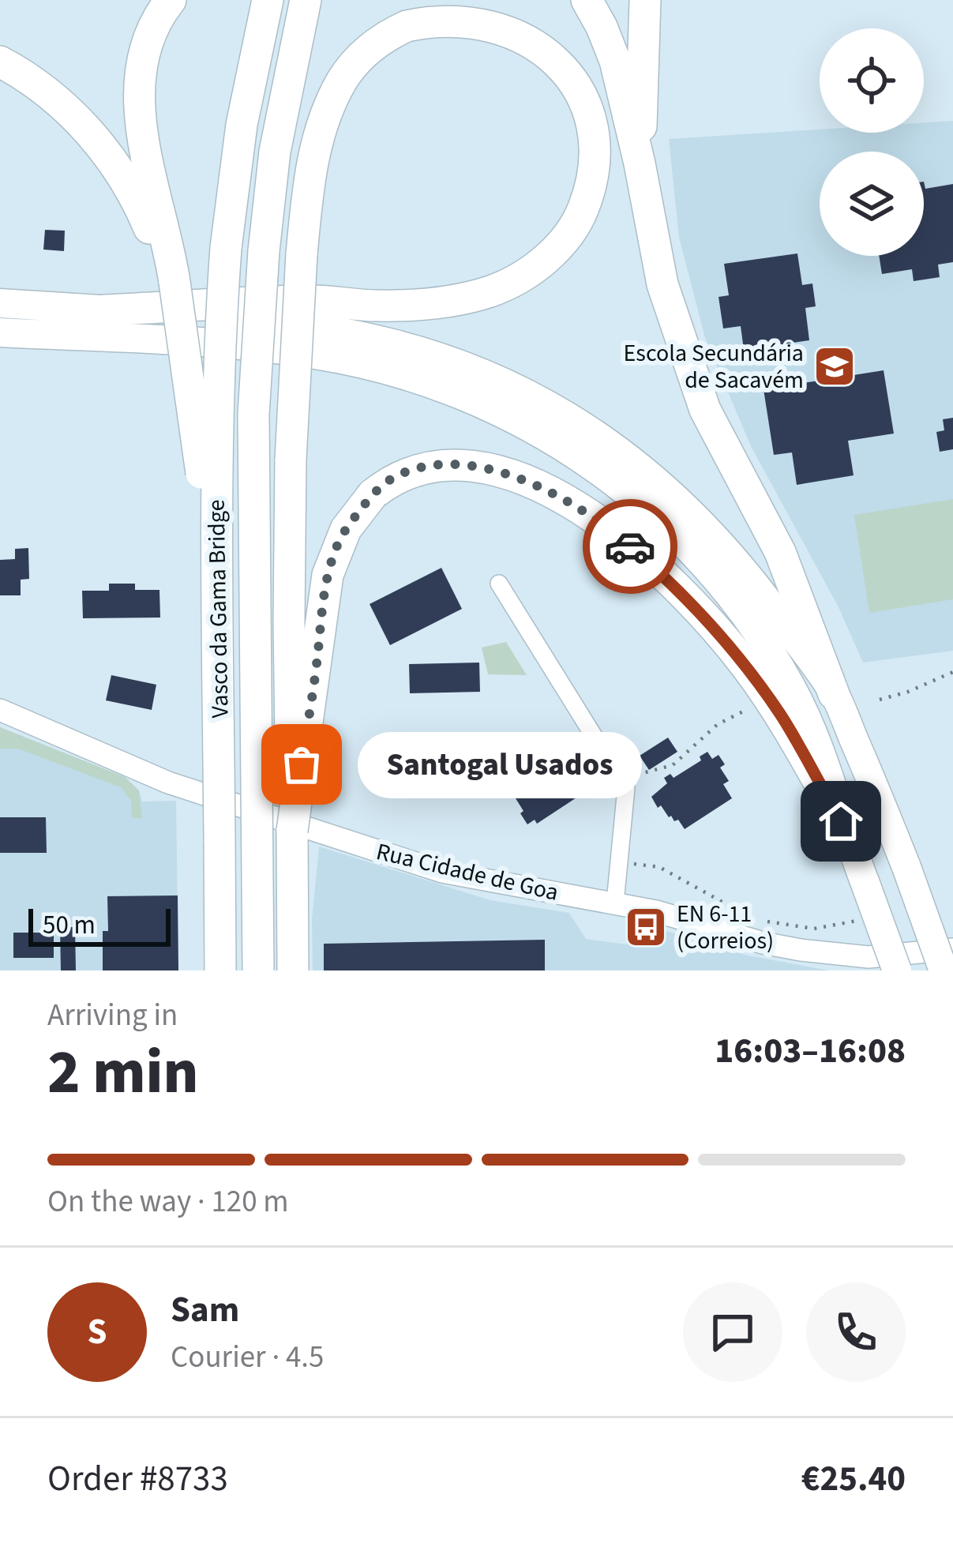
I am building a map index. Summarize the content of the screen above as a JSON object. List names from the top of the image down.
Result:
{
  "streets": {
    "highway": ["Vasco da Gama Bridge"],
    "street": ["Rua Cidade de Goa"]
  },
  "places": {
    "school or university": ["Escola Secundária de Sacavém"],
    "other": ["Santogal Usados"],
    "bus stop": ["EN 6-11 (Correios)"]
  },
  "scale_bar": "50 m",
  "page": {
    "bubble": "Santogal Usados",
    "scale": "50 m",
    "heading": ["2 min", "Arriving in", "16:03–16:08"],
    "panel": [
      "Sam",
      "Courier · 4.5",
      "Order #8733",
      "€25.40"
    ],
    "bar": "On the way · 120 m",
    "round": "S"
  }
}
